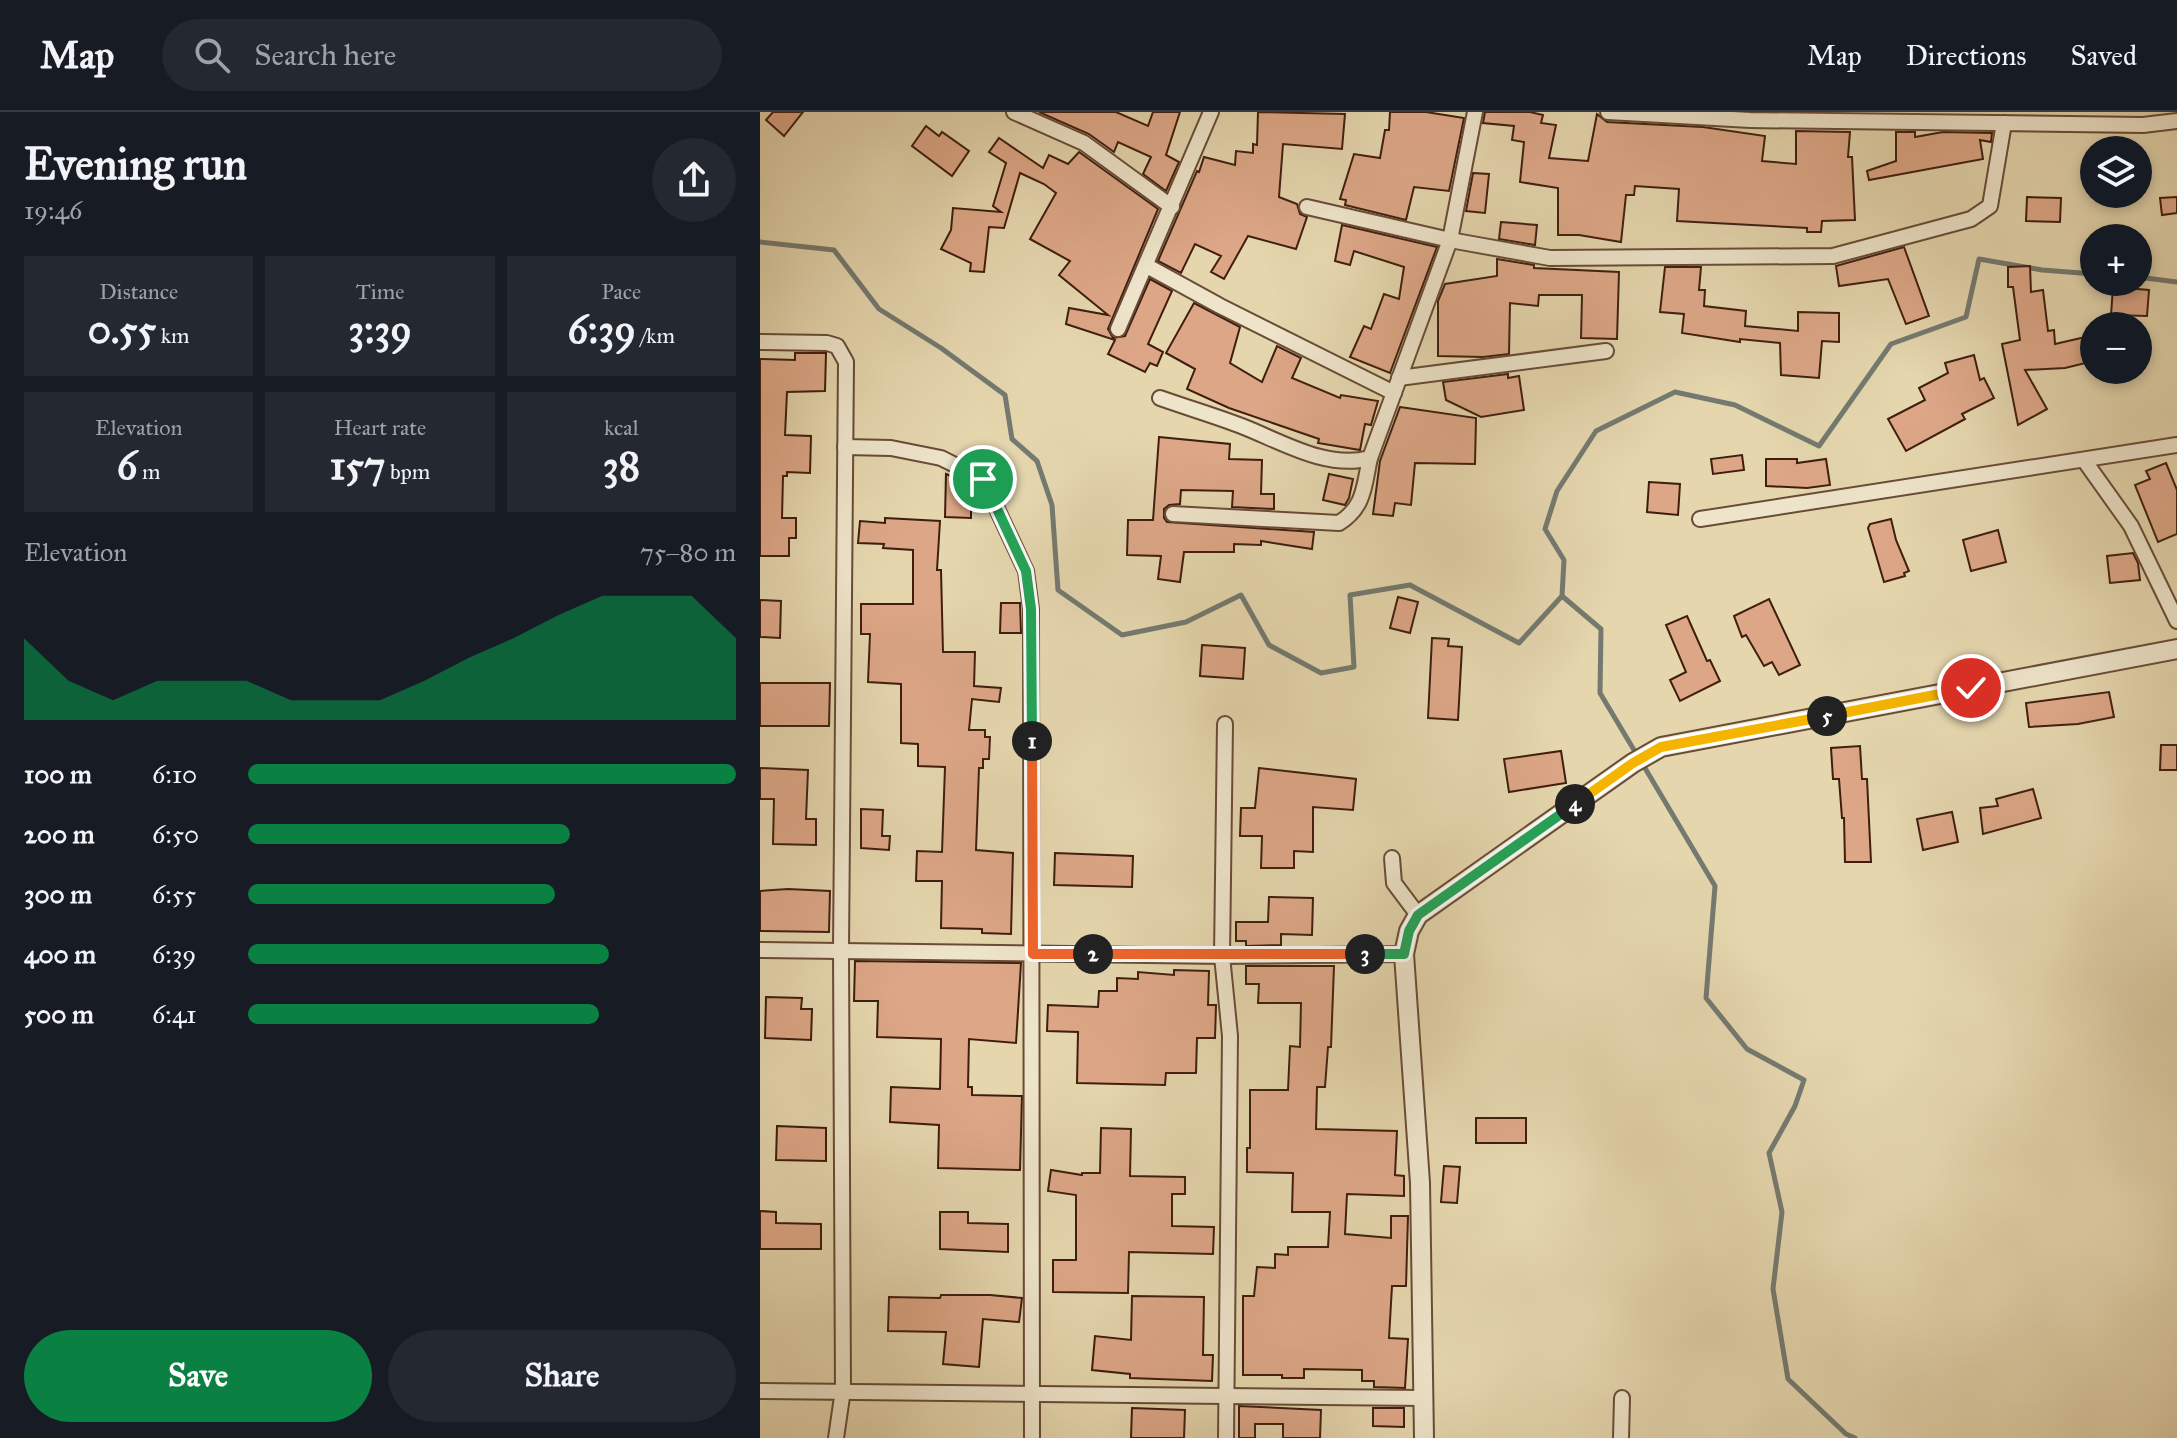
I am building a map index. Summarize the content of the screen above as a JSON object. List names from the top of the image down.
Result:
{
  "page": {
    "header": "Map",
    "search": "Search here",
    "nav": ["Map", "Directions", "Saved"],
    "heading": ["Evening run", "19:46"],
    "map_buttons": ["+", "−"],
    "stats": [
      ["Distance", "0.55 km"],
      ["Time", "3:39"],
      ["Pace", "6:39 /km"],
      ["Elevation", "6 m"],
      ["Heart rate", "157 bpm"],
      ["kcal", "38"]
    ],
    "chart": ["Elevation", "75–80 m"],
    "pins": [
      "5",
      "1",
      "4",
      "2",
      "3"
    ],
    "list": [
      {
        "name": "100 m",
        "note": "6:10"
      },
      {
        "name": "200 m",
        "note": "6:50"
      },
      {
        "name": "300 m",
        "note": "6:55"
      },
      {
        "name": "400 m",
        "note": "6:39"
      },
      {
        "name": "500 m",
        "note": "6:41"
      }
    ],
    "buttons": ["Save", "Share"]
  }
}
